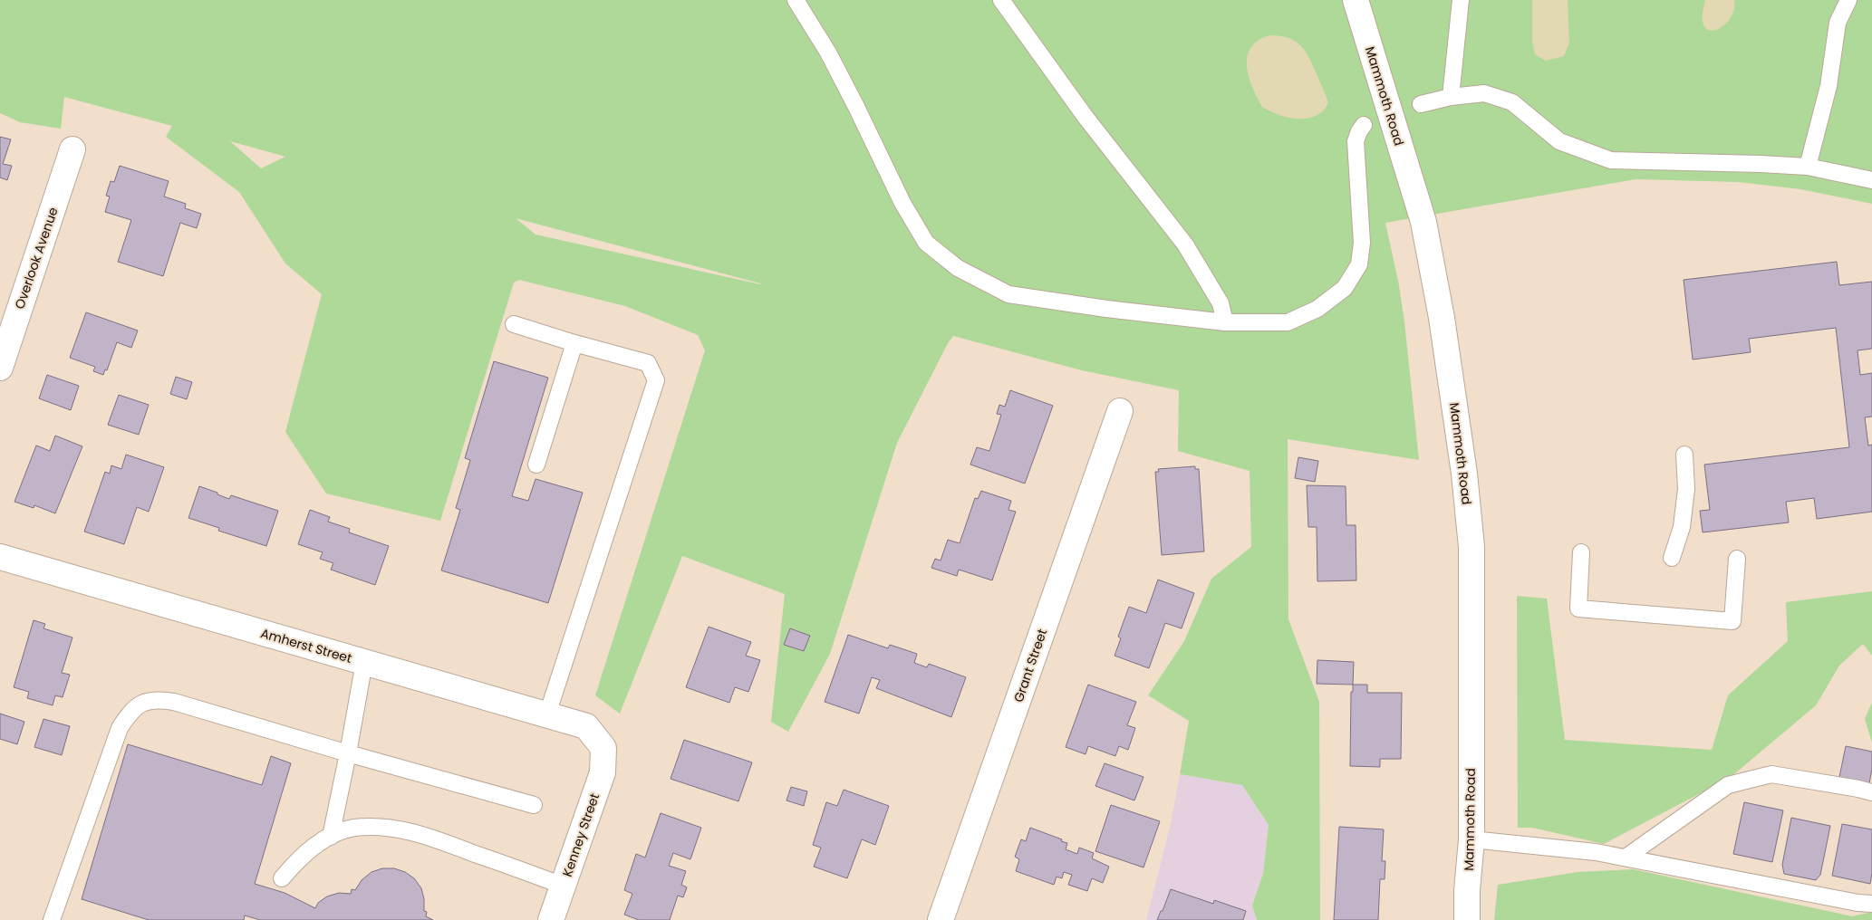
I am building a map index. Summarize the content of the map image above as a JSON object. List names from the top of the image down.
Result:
{
  "streets": {
    "street": [
      "Mammoth Road",
      "Overlook Avenue",
      "Amherst Street",
      "Grant Street",
      "Kenney Street"
    ]
  },
  "crossings": [
    ["Amherst Street", "Kenney Street"]
  ]
}
